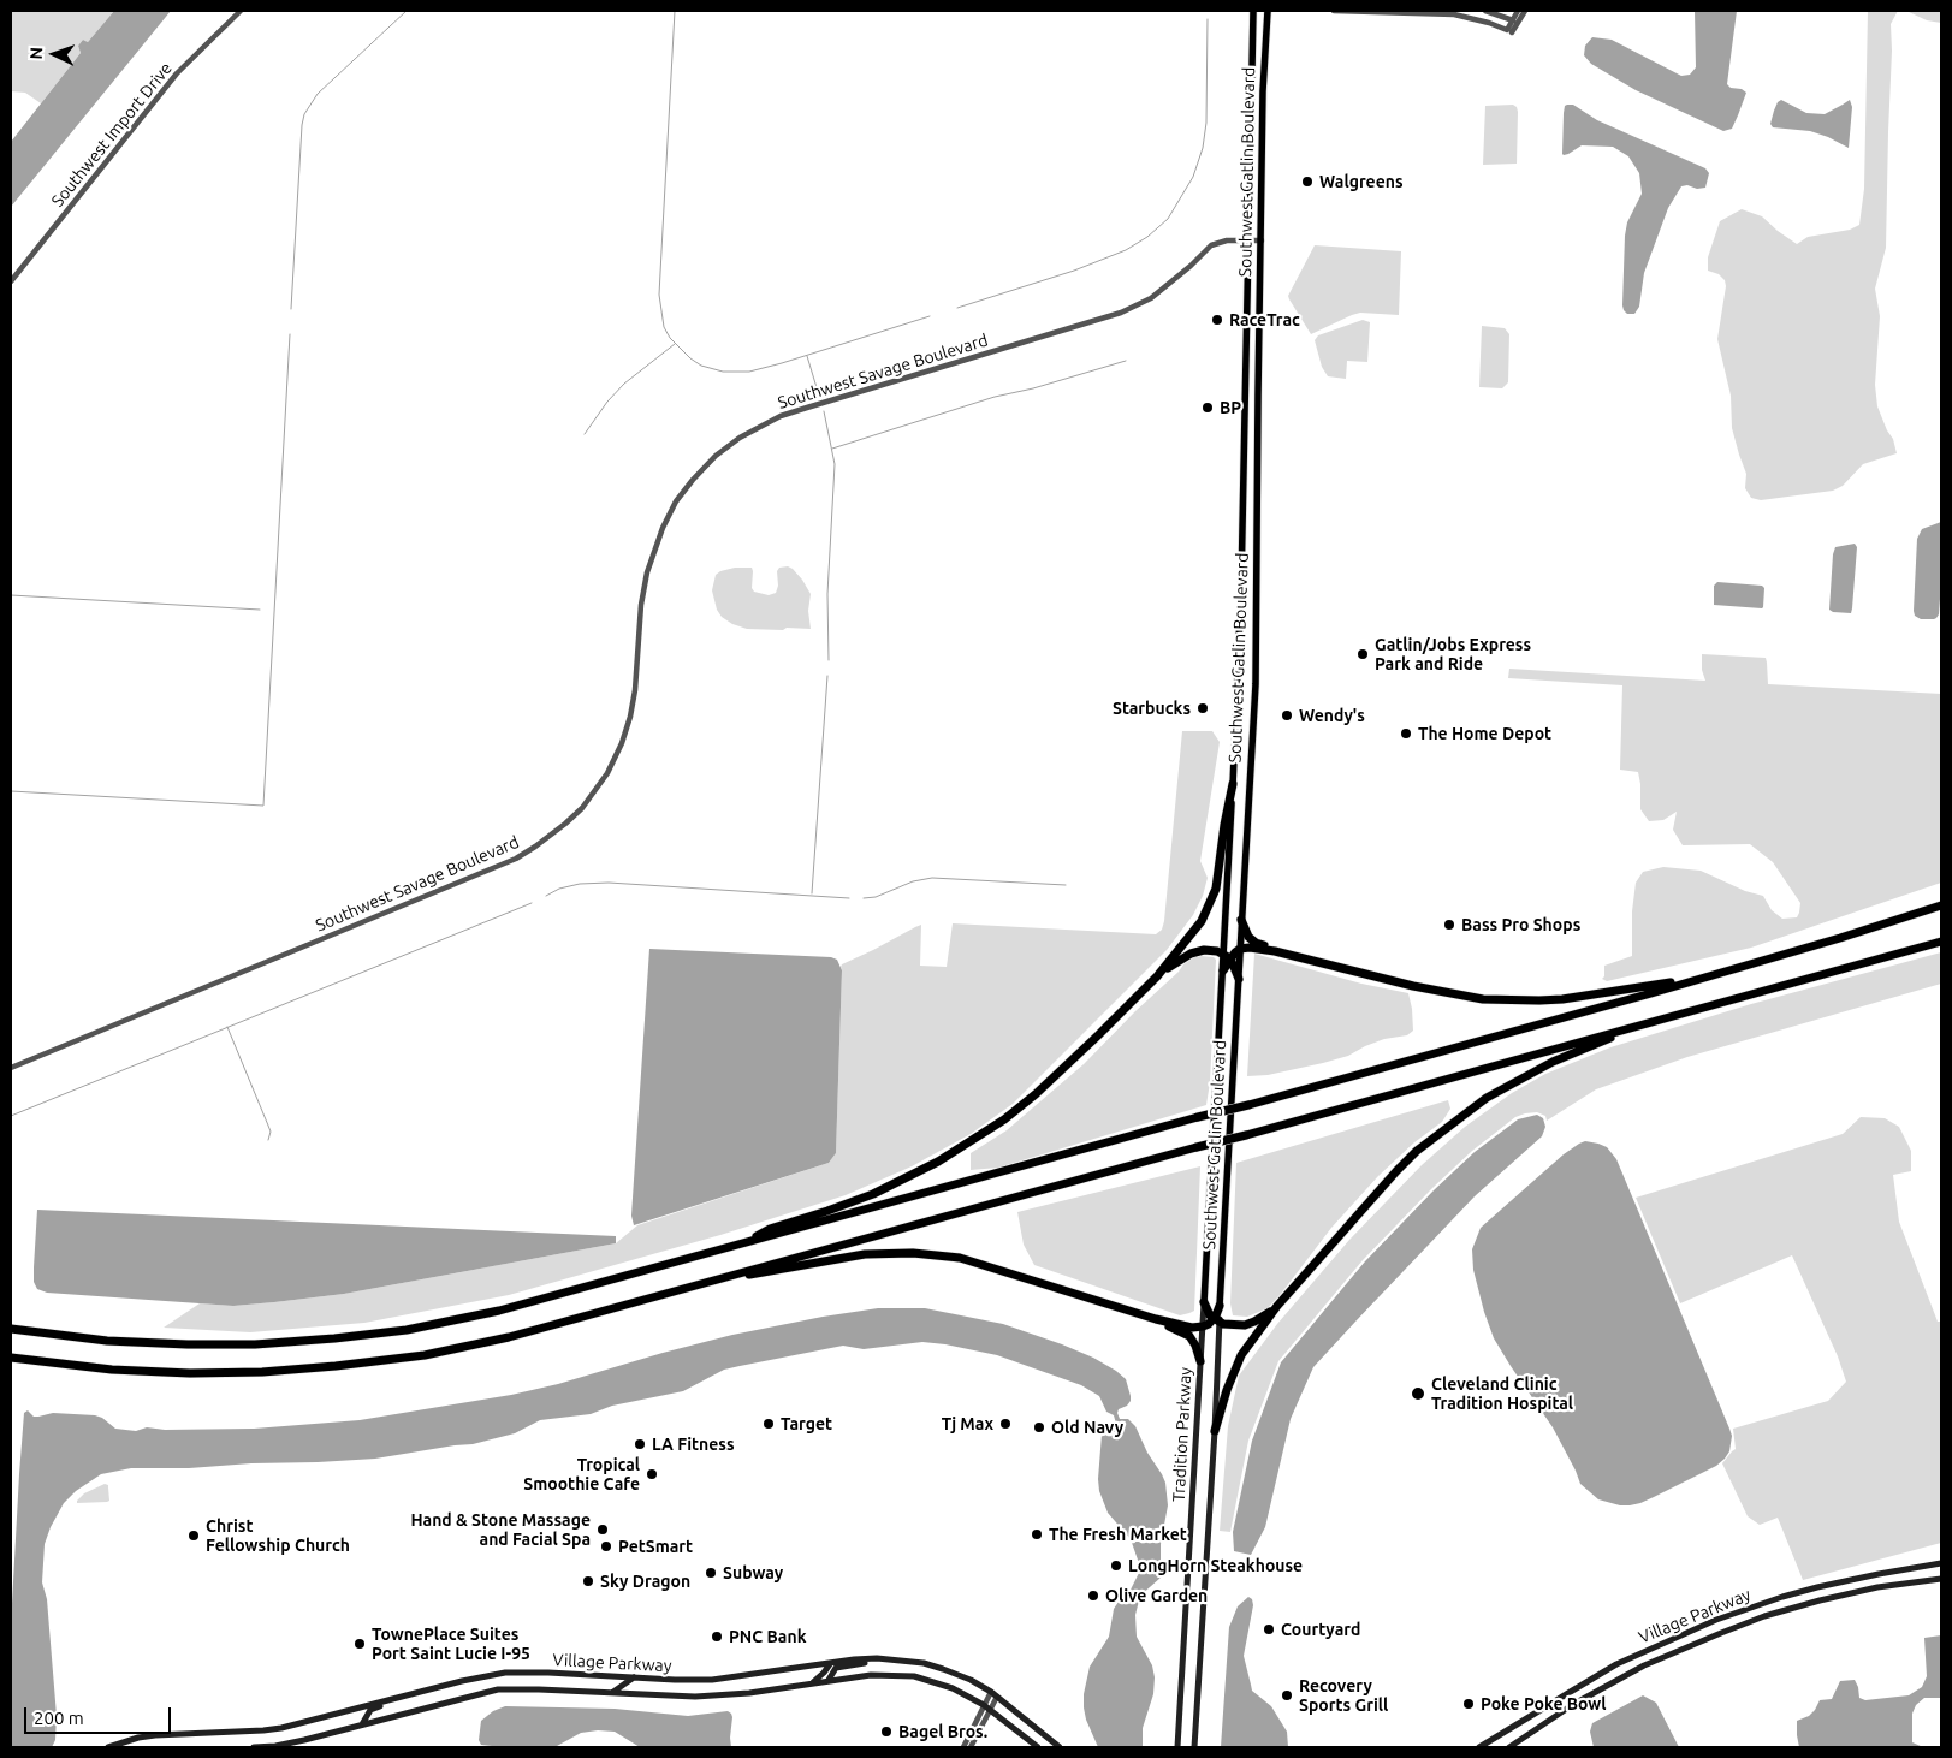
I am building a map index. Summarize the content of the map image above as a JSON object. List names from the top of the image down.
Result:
{
  "streets": {
    "main road": ["Southwest Gatlin Boulevard", "Tradition Parkway", "Village Parkway"],
    "street": ["Southwest Import Drive", "Southwest Savage Boulevard"]
  },
  "crossings": [
    ["Southwest Gatlin Boulevard", "Southwest Savage Boulevard"],
    ["Southwest Gatlin Boulevard", "Tradition Parkway"]
  ],
  "places": [
    "Walgreens",
    "RaceTrac",
    "BP",
    "Gatlin/Jobs Express Park and Ride",
    "Starbucks",
    "Wendy's",
    "The Home Depot",
    "Bass Pro Shops",
    "Cleveland Clinic Tradition Hospital",
    "Target",
    "Tj Max",
    "Old Navy",
    "LA Fitness",
    "Tropical Smoothie Cafe",
    "Hand & Stone Massage and Facial Spa",
    "The Fresh Market",
    "Christ Fellowship Church",
    "PetSmart",
    "LongHorn Steakhouse",
    "Subway",
    "Sky Dragon",
    "Olive Garden",
    "Courtyard",
    "PNC Bank",
    "TownePlace Suites Port Saint Lucie I-95",
    "Recovery Sports Grill",
    "Poke Poke Bowl",
    "Bagel Bros."
  ],
  "scale_bar": "200 m",
  "north": "left"
}
